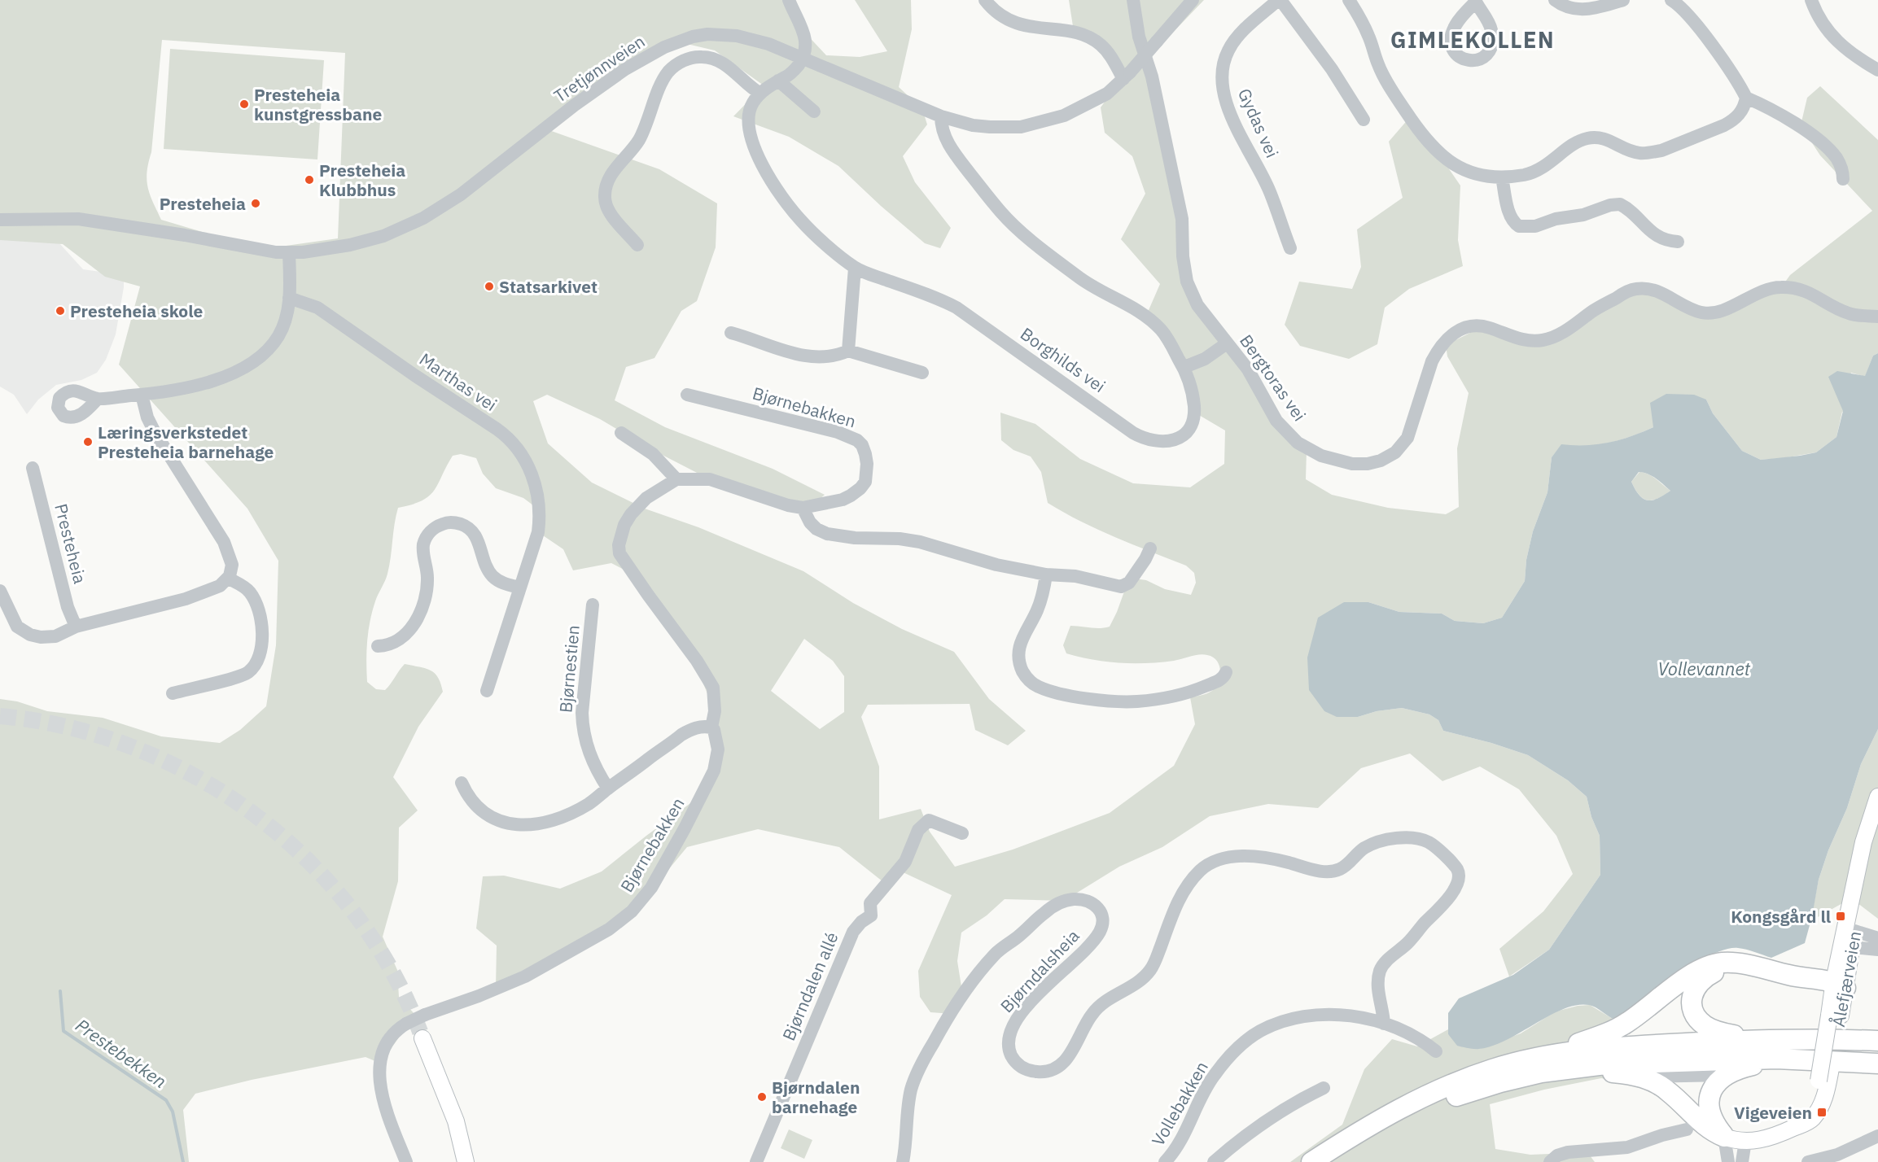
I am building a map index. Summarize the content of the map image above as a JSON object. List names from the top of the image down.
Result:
{
  "streets": {
    "main road": ["Ålefjærveien"],
    "street": [
      "Tretjønnveien",
      "Gydas vei",
      "Borghilds vei",
      "Bergtoras vei",
      "Marthas vei",
      "Bjørnebakken",
      "Presteheia",
      "Bjørnestien",
      "Bjørndalsheia",
      "Bjørndalen allé",
      "Vollebakken"
    ]
  },
  "crossings": [
    ["Tretjønnveien", "Borghilds vei"],
    ["Bjørndalsheia", "Vollebakken"]
  ],
  "districts": ["GIMLEKOLLEN"],
  "water": ["Vollevannet", "Prestebekken"],
  "places": {
    "other": [
      "Presteheia kunstgressbane",
      "Presteheia Klubbhus",
      "Presteheia",
      "Statsarkivet",
      "Presteheia skole",
      "Læringsverkstedet Presteheia barnehage",
      "Bjørndalen barnehage"
    ],
    "transit": ["Kongsgård ll", "Vigeveien"]
  }
}
